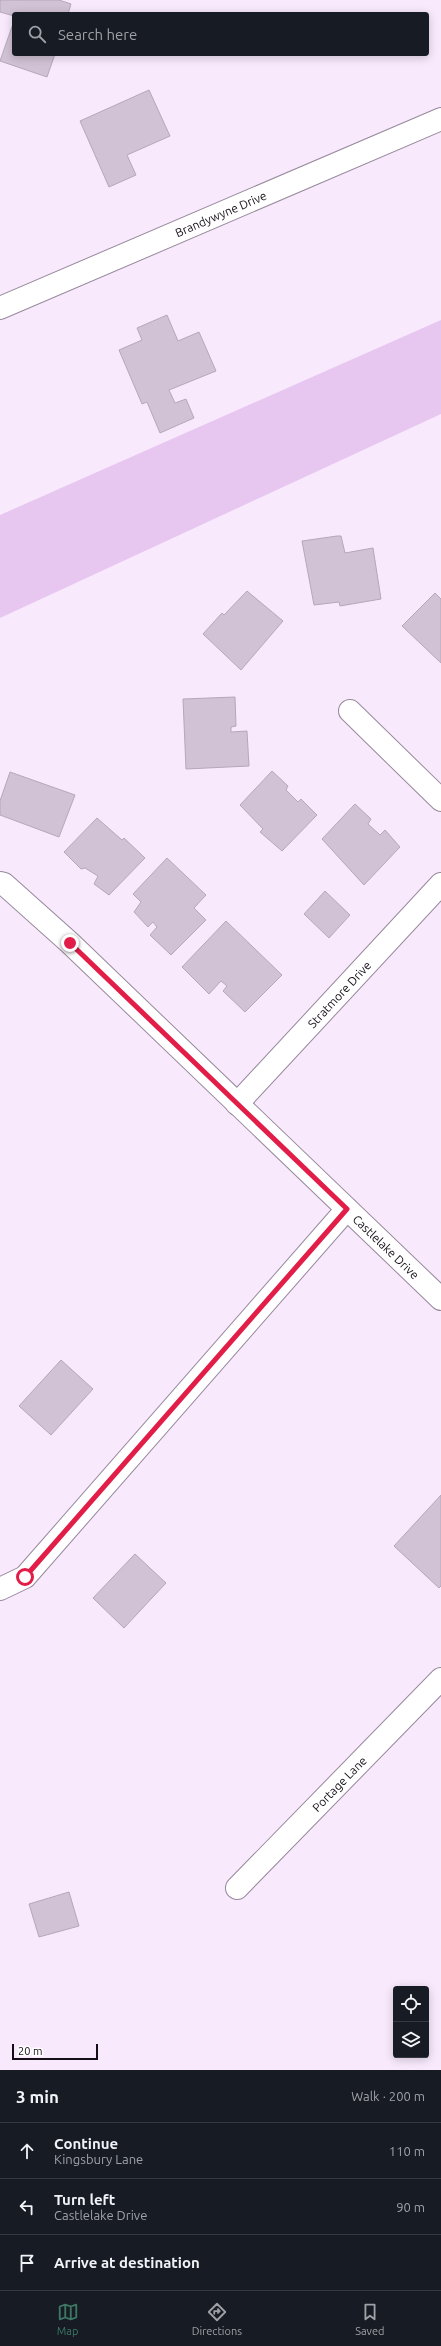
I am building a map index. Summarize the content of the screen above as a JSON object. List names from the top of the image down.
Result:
{
  "streets": {
    "street": [
      "Brandywyne Drive",
      "Stratmore Drive",
      "Castlelake Drive",
      "Portage Lane"
    ]
  },
  "crossings": [
    ["Stratmore Drive", "Castlelake Drive"]
  ],
  "scale_bar": "20 m",
  "page": {
    "search": "Search here",
    "scale": "20 m",
    "heading": ["3 min", "Walk · 200 m"],
    "list": [
      ["Continue", "Kingsbury Lane", "110 m"],
      ["Turn left", "Castlelake Drive", "90 m"],
      "Arrive at destination"
    ],
    "nav": ["Map", "Directions", "Saved"]
  }
}
